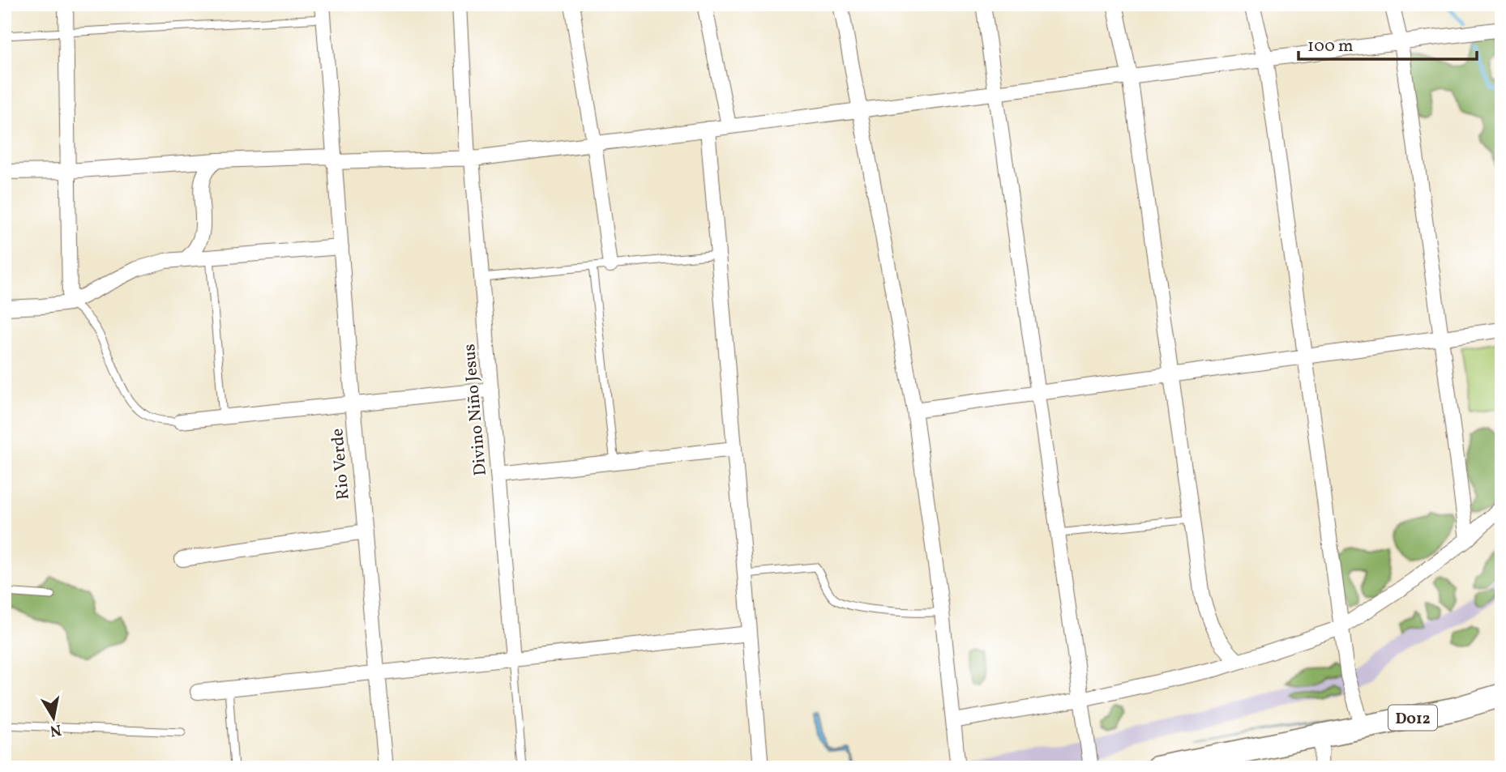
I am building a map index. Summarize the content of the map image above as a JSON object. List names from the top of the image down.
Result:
{
  "streets": {
    "main road": ["D012"],
    "street": ["Divino Niño Jesus", "Rio Verde"]
  },
  "scale_bar": "100 m",
  "north": "bottom"
}
